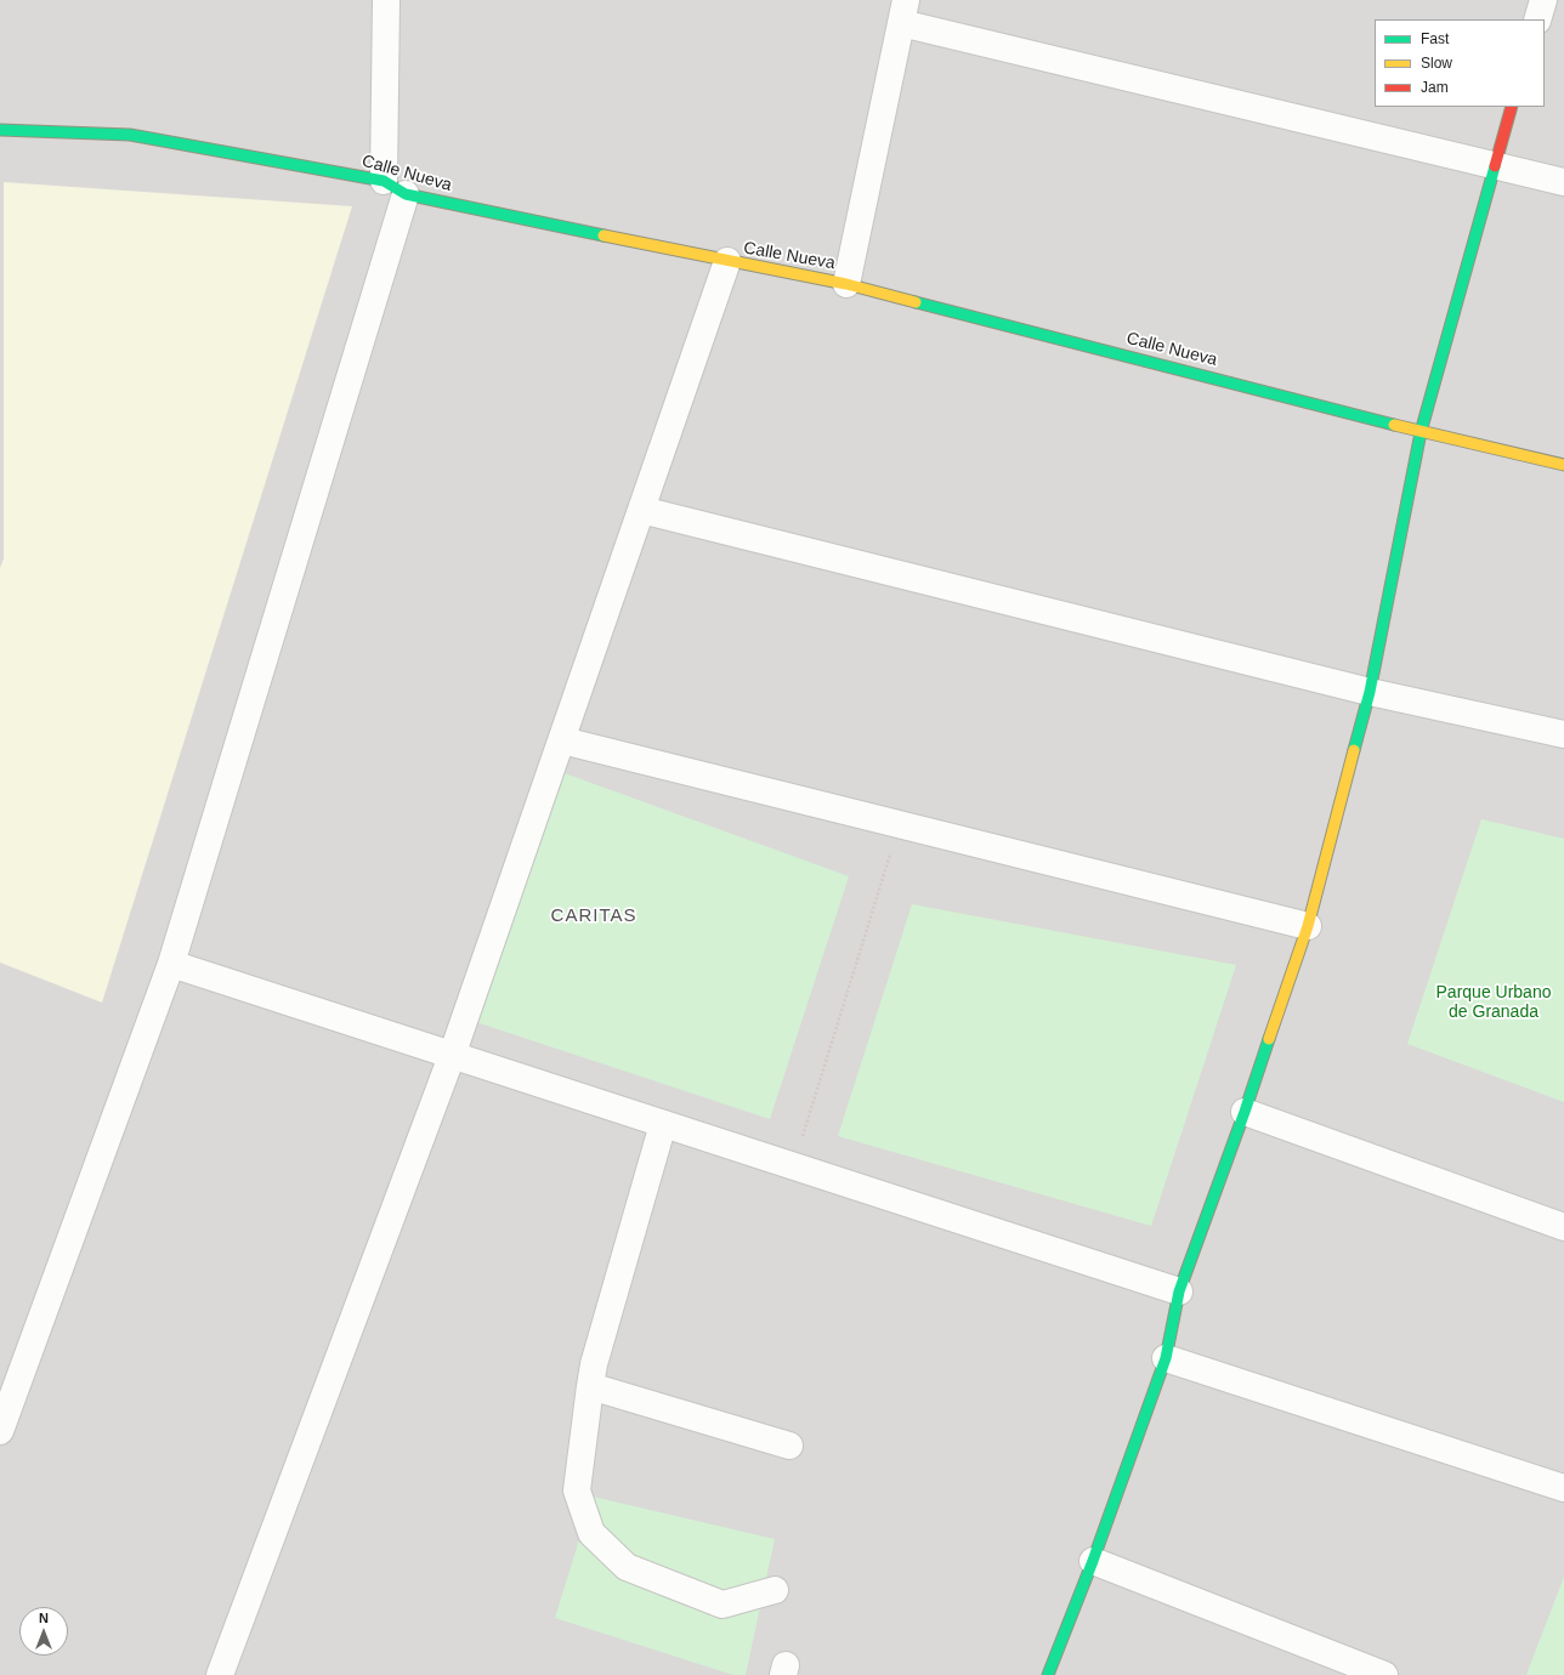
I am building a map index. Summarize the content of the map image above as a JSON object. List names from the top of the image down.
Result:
{
  "streets": {
    "street": ["Calle Nueva"]
  },
  "districts": ["CARITAS"],
  "parks": ["Parque Urbano de Granada"],
  "legend": ["Fast", "Slow", "Jam"],
  "north": "top"
}
